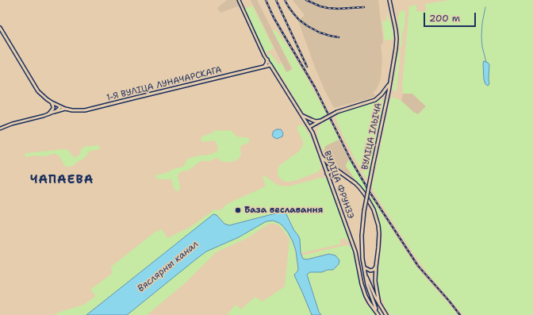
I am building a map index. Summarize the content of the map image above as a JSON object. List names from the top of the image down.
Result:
{
  "streets": {
    "main road": ["1-Я ВУЛІЦА ЛУНАЧАРСКАГА", "ВУЛІЦА ІЛЬІЧА", "ВУЛІЦА ФРУНЗЭ"]
  },
  "crossings": [
    ["1-Я ВУЛІЦА ЛУНАЧАРСКАГА", "ВУЛІЦА ФРУНЗЭ"],
    ["ВУЛІЦА ІЛЬІЧА", "ВУЛІЦА ФРУНЗЭ"]
  ],
  "districts": ["ЧАПАЕВА"],
  "water": ["Вяслярны канал"],
  "places": ["База веславання"],
  "scale_bar": "200 m"
}
